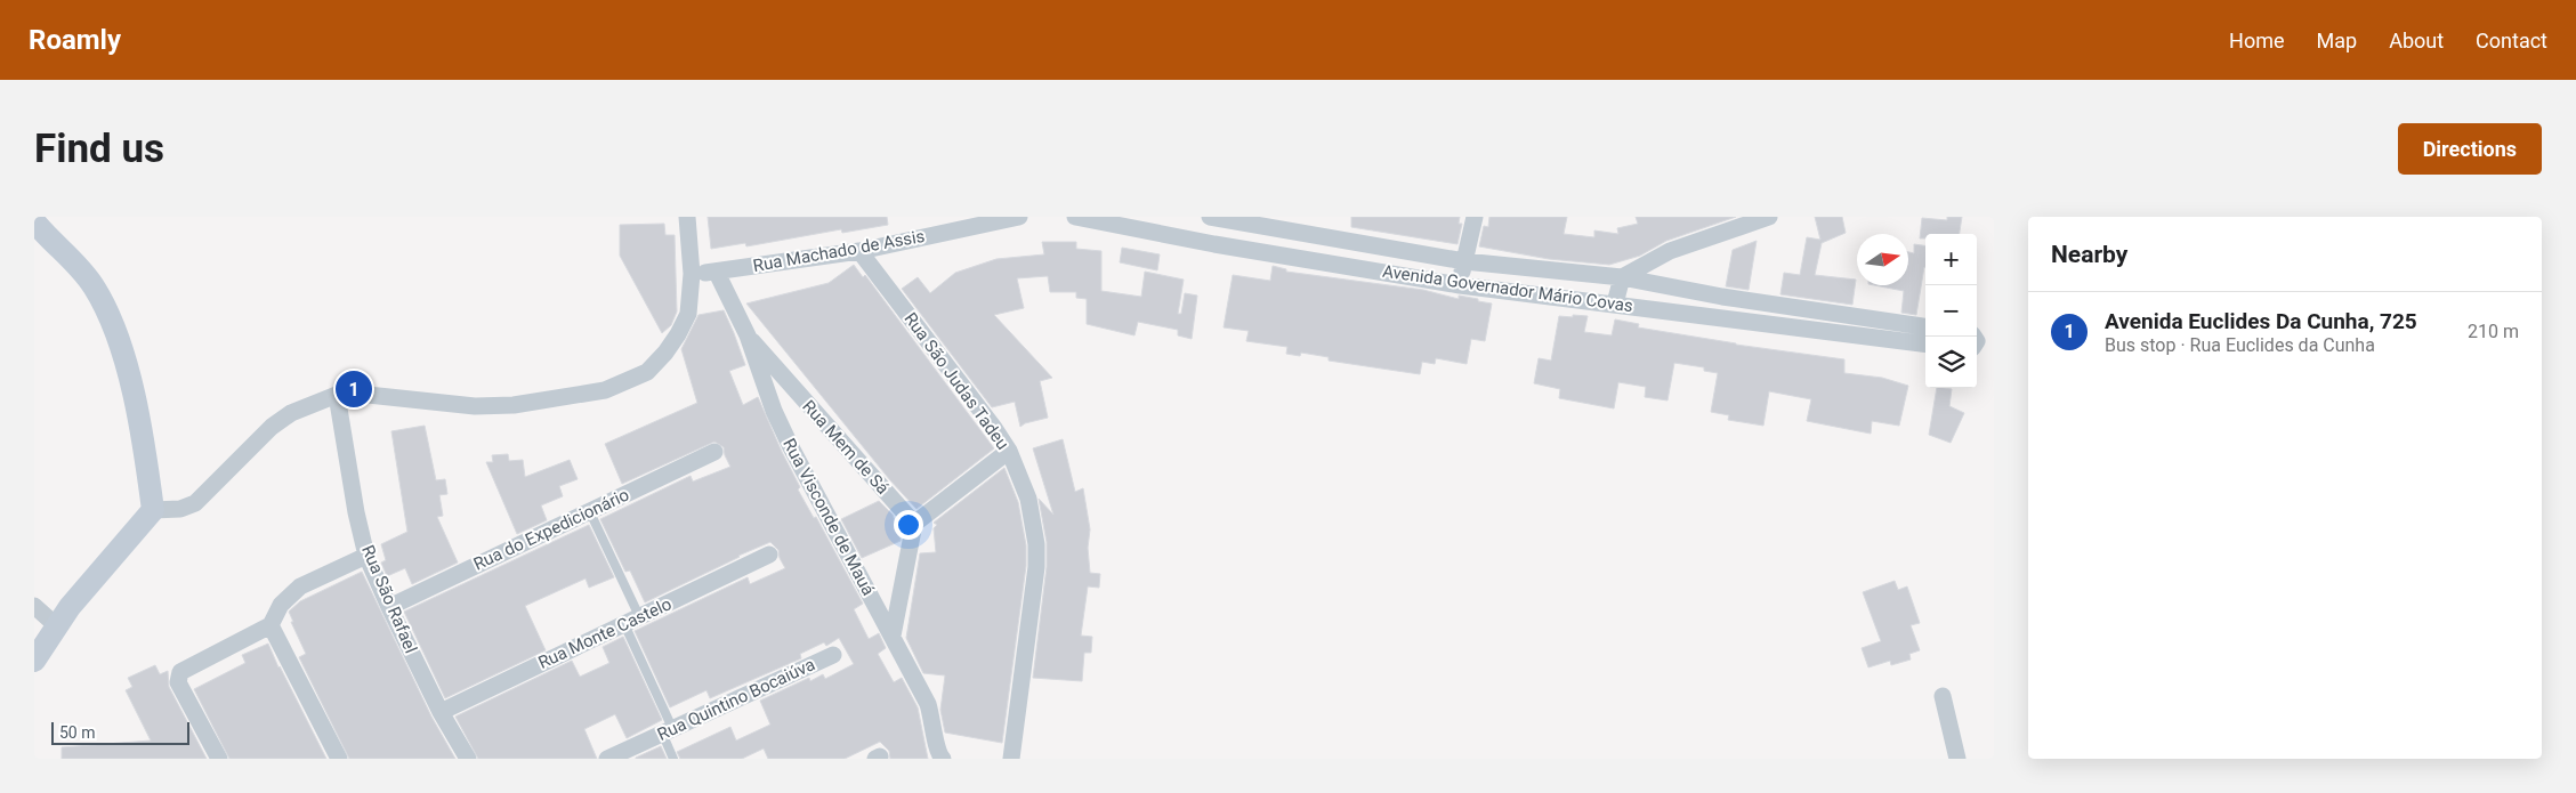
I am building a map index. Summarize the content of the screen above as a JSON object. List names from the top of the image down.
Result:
{
  "streets": {
    "street": [
      "Rua Machado de Assis",
      "Avenida Governador Mário Covas",
      "Rua São Judas Tadeu",
      "Rua Mem de Sá",
      "Rua Visconde de Mauá",
      "Rua do Expedicionário",
      "Rua São Rafael",
      "Rua Monte Castelo",
      "Rua Quintino Bocaiúva"
    ]
  },
  "crossings": [
    ["Rua Machado de Assis", "Rua São Judas Tadeu"],
    ["Rua Machado de Assis", "Rua Visconde de Mauá"],
    ["Rua Mem de Sá", "Rua Visconde de Mauá"],
    ["Rua do Expedicionário", "Rua São Rafael"],
    ["Rua São Rafael", "Rua Monte Castelo"]
  ],
  "scale_bar": "50 m",
  "north": "right",
  "page": {
    "header": "Roamly",
    "nav": [
      "Home",
      "Map",
      "About",
      "Contact"
    ],
    "buttons": "Directions",
    "title": "Find us",
    "heading": "Nearby",
    "map_buttons": ["+", "−"],
    "list": [
      {
        "mark": "1",
        "name": "Avenida Euclides Da Cunha, 725",
        "note": "Bus stop · Rua Euclides da Cunha",
        "value": "210 m"
      }
    ],
    "pins": "1",
    "scale": "50 m"
  }
}
